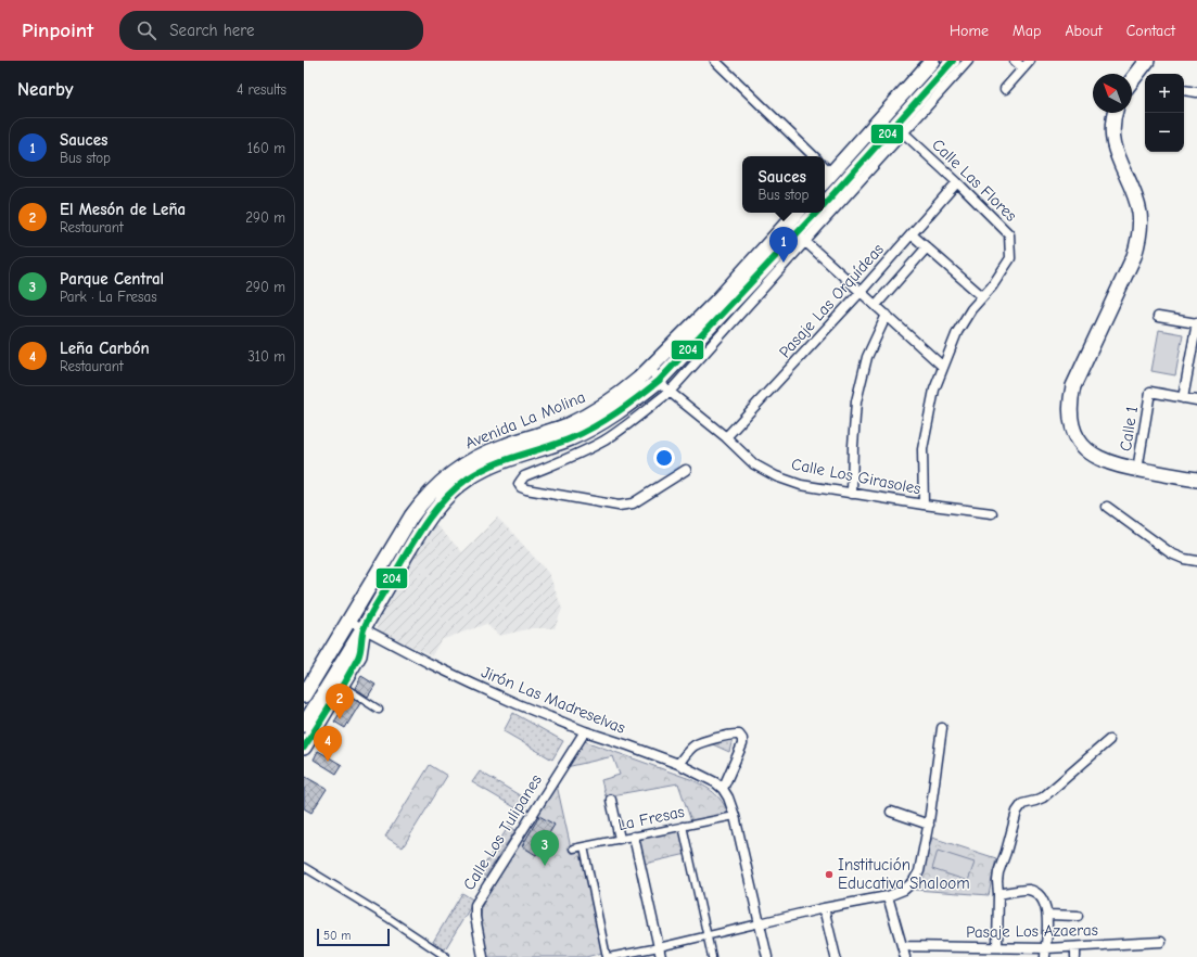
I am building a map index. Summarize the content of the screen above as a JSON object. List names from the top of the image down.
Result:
{
  "streets": {
    "main road": ["Avenida La Molina"],
    "street": [
      "Calle Las Flores",
      "Pasaje Las Orquídeas",
      "Calle 1",
      "Calle Los Girasoles",
      "Jirón Las Madreselvas",
      "La Fresas",
      "Calle Los Tulipanes",
      "Pasaje Los Azaeras"
    ]
  },
  "crossings": [
    ["Calle Las Flores", "Pasaje Las Orquídeas"],
    ["Calle Las Flores", "Avenida La Molina"],
    ["Calle Las Flores", "Calle Los Girasoles"],
    ["Pasaje Las Orquídeas", "Calle Los Girasoles"],
    ["Avenida La Molina", "Calle Los Girasoles"],
    ["Avenida La Molina", "Jirón Las Madreselvas"],
    ["Jirón Las Madreselvas", "La Fresas"],
    ["Jirón Las Madreselvas", "Calle Los Tulipanes"]
  ],
  "places": ["Institución Educativa Shaloom"],
  "lines": ["transit line 204"],
  "scale_bar": "50 m",
  "north": "top left",
  "page": {
    "header": "Pinpoint",
    "search": "Search here",
    "nav": [
      "Home",
      "Map",
      "About",
      "Contact"
    ],
    "heading": ["Nearby", "4 results"],
    "map_buttons": ["+", "−"],
    "list": [
      {
        "mark": "1",
        "name": "Sauces",
        "note": "Bus stop",
        "value": "160 m"
      },
      {
        "mark": "2",
        "name": "El Mesón de Leña",
        "note": "Restaurant",
        "value": "290 m"
      },
      {
        "mark": "3",
        "name": "Parque Central",
        "note": "Park · La Fresas",
        "value": "290 m"
      },
      {
        "mark": "4",
        "name": "Leña Carbón",
        "note": "Restaurant",
        "value": "310 m"
      }
    ],
    "popup": ["Sauces", "Bus stop"],
    "pins": [
      "1",
      "2",
      "4",
      "3"
    ],
    "scale": "50 m"
  }
}
